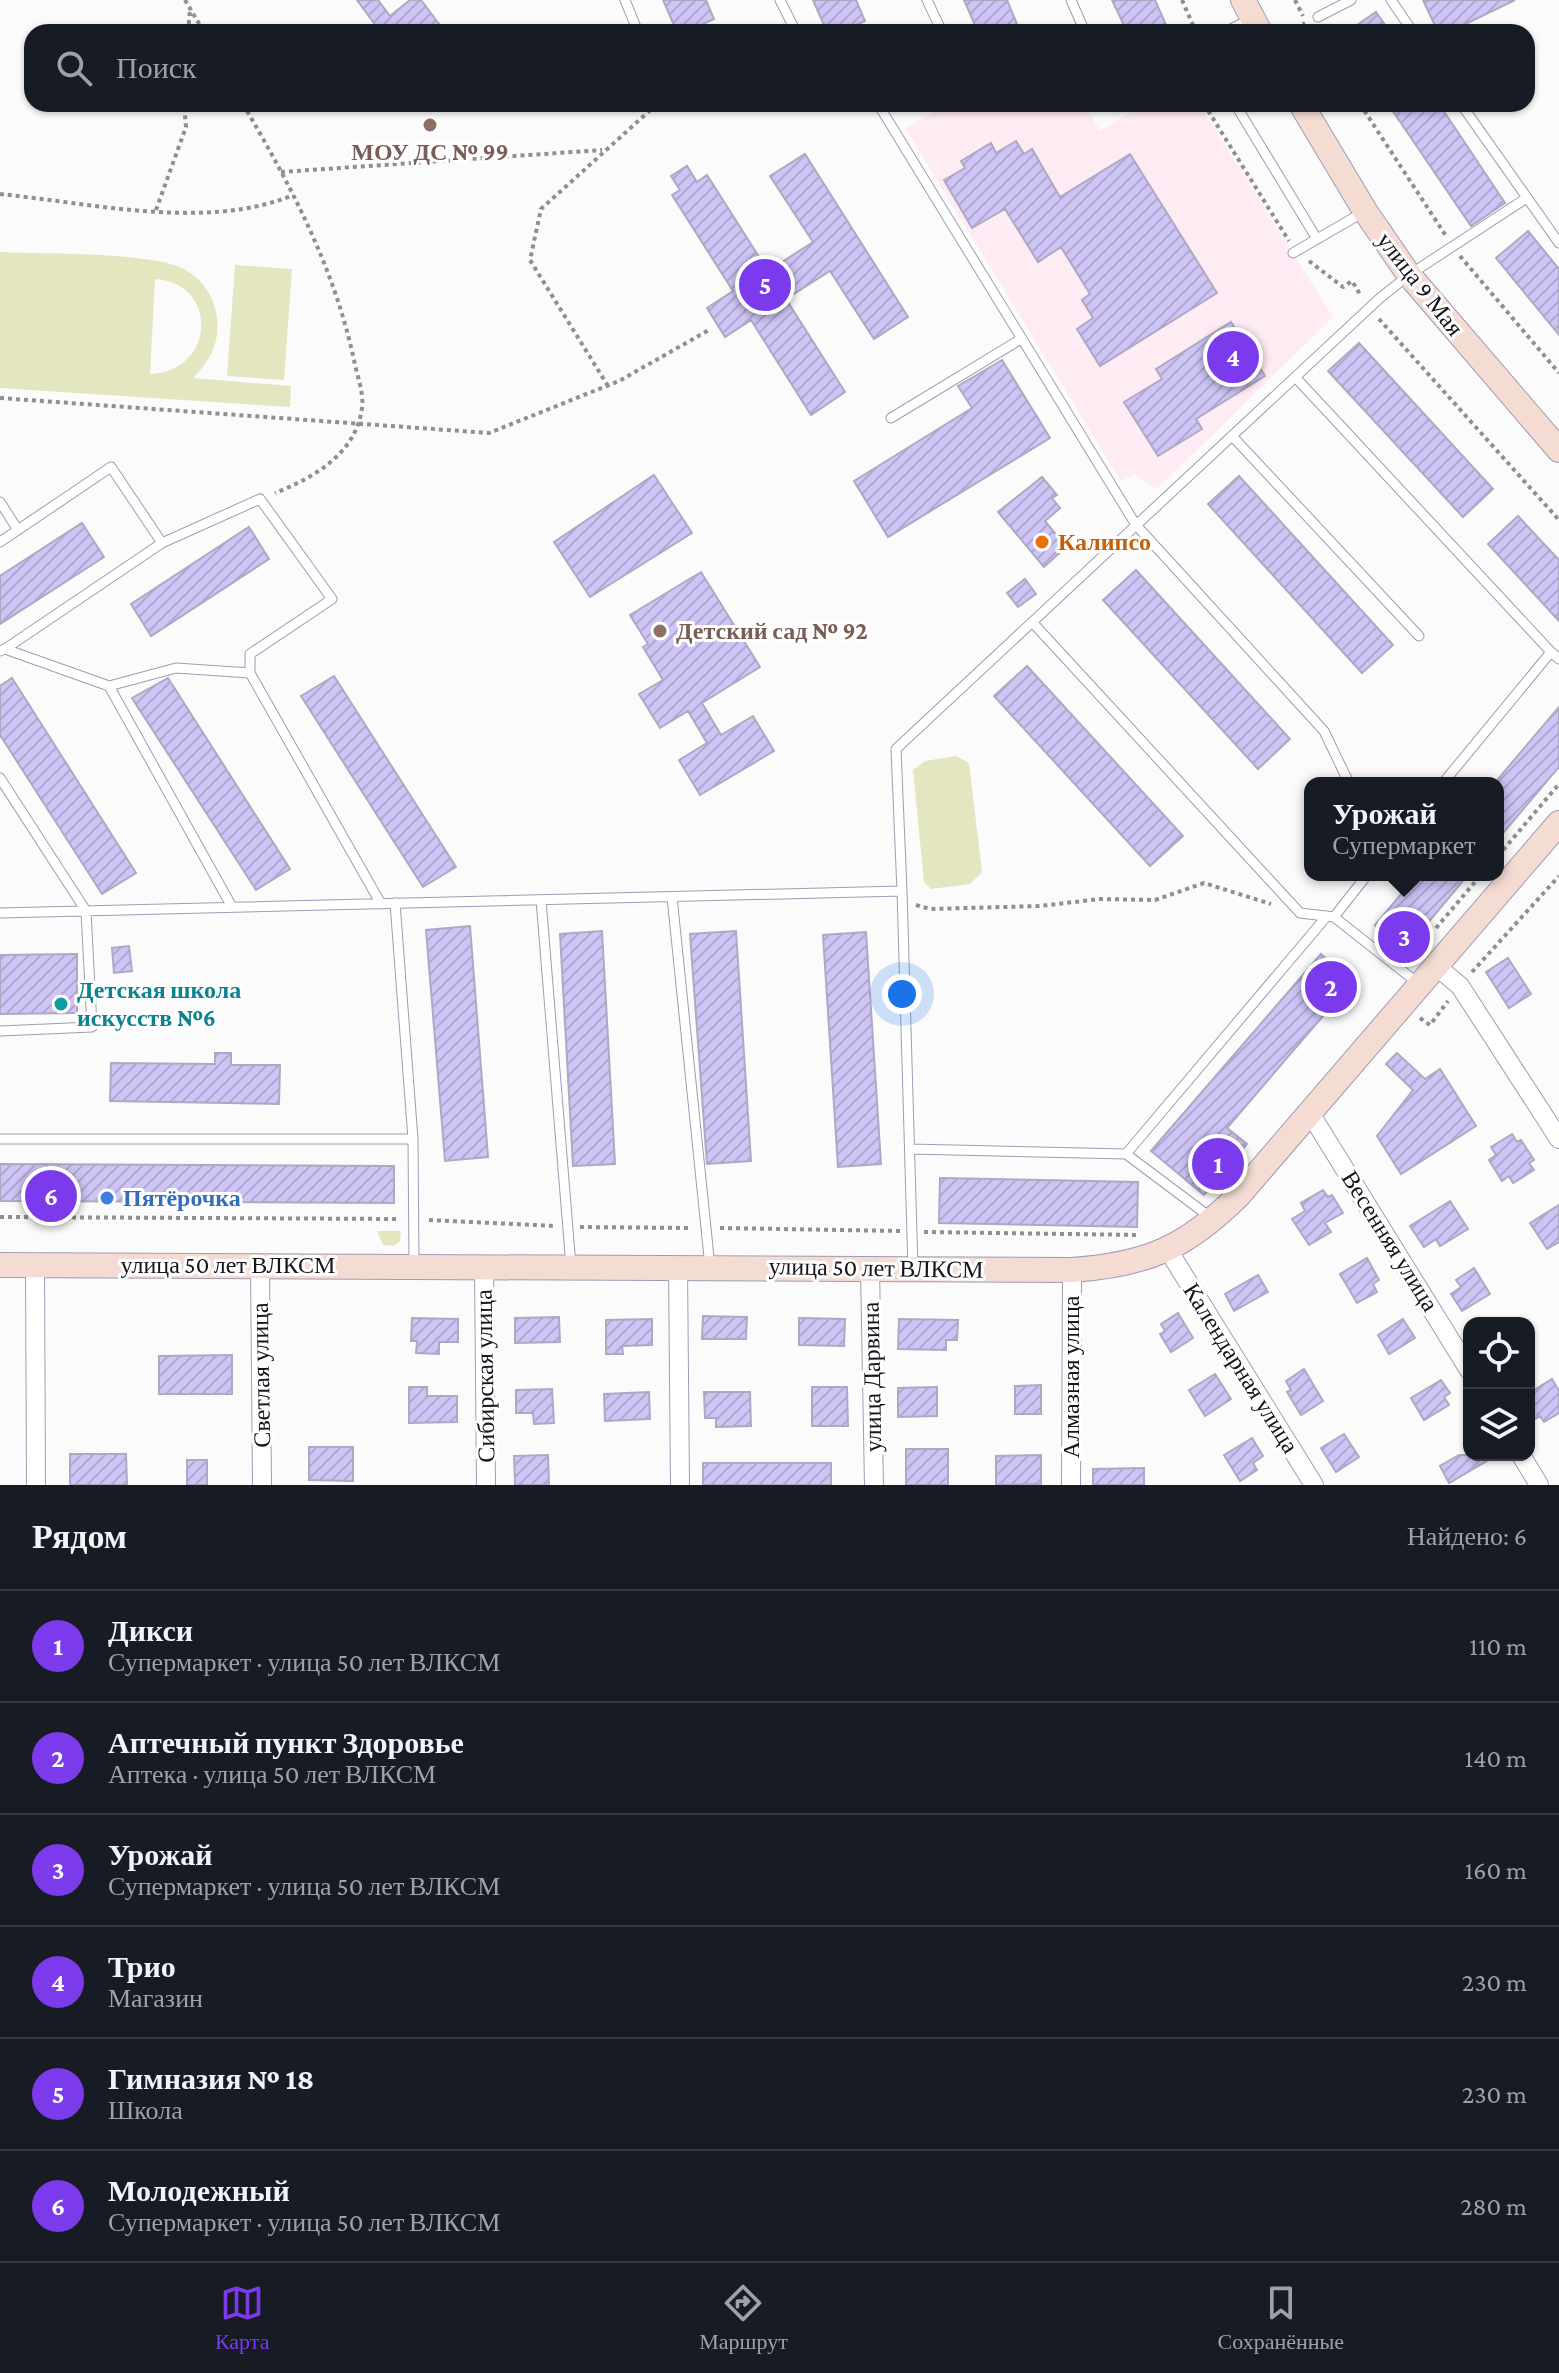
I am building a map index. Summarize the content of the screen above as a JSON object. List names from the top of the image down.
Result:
{
  "streets": {
    "main road": ["улица 9 Мая", "улица 50 лет ВЛКСМ"],
    "street": [
      "Весенняя улица",
      "Календарная улица",
      "Светлая улица",
      "Сибирская улица",
      "улица Дарвина",
      "Алмазная улица"
    ]
  },
  "crossings": [
    ["Весенняя улица", "улица 50 лет ВЛКСМ"],
    ["улица 50 лет ВЛКСМ", "Календарная улица"],
    ["улица 50 лет ВЛКСМ", "Светлая улица"],
    ["улица 50 лет ВЛКСМ", "Сибирская улица"],
    ["улица 50 лет ВЛКСМ", "улица Дарвина"],
    ["улица 50 лет ВЛКСМ", "Алмазная улица"]
  ],
  "places": [
    "МОУ ДС № 99",
    "Калипсо",
    "Детский сад № 92",
    "Детская школа искусств №6",
    "Пятёрочка"
  ],
  "page": {
    "search": "Поиск",
    "pins": [
      "5",
      "4",
      "3",
      "2",
      "1",
      "6"
    ],
    "popup": ["Урожай", "Супермаркет"],
    "heading": ["Рядом", "Найдено: 6"],
    "list": [
      {
        "mark": "1",
        "name": "Дикси",
        "note": "Супермаркет · улица 50 лет ВЛКСМ",
        "value": "110 m"
      },
      {
        "mark": "2",
        "name": "Аптечный пункт Здоровье",
        "note": "Аптека · улица 50 лет ВЛКСМ",
        "value": "140 m"
      },
      {
        "mark": "3",
        "name": "Урожай",
        "note": "Супермаркет · улица 50 лет ВЛКСМ",
        "value": "160 m"
      },
      {
        "mark": "4",
        "name": "Трио",
        "note": "Магазин",
        "value": "230 m"
      },
      {
        "mark": "5",
        "name": "Гимназия № 18",
        "note": "Школа",
        "value": "230 m"
      },
      {
        "mark": "6",
        "name": "Молодежный",
        "note": "Супермаркет · улица 50 лет ВЛКСМ",
        "value": "280 m"
      }
    ],
    "nav": ["Карта", "Маршрут", "Сохранённые"]
  }
}
